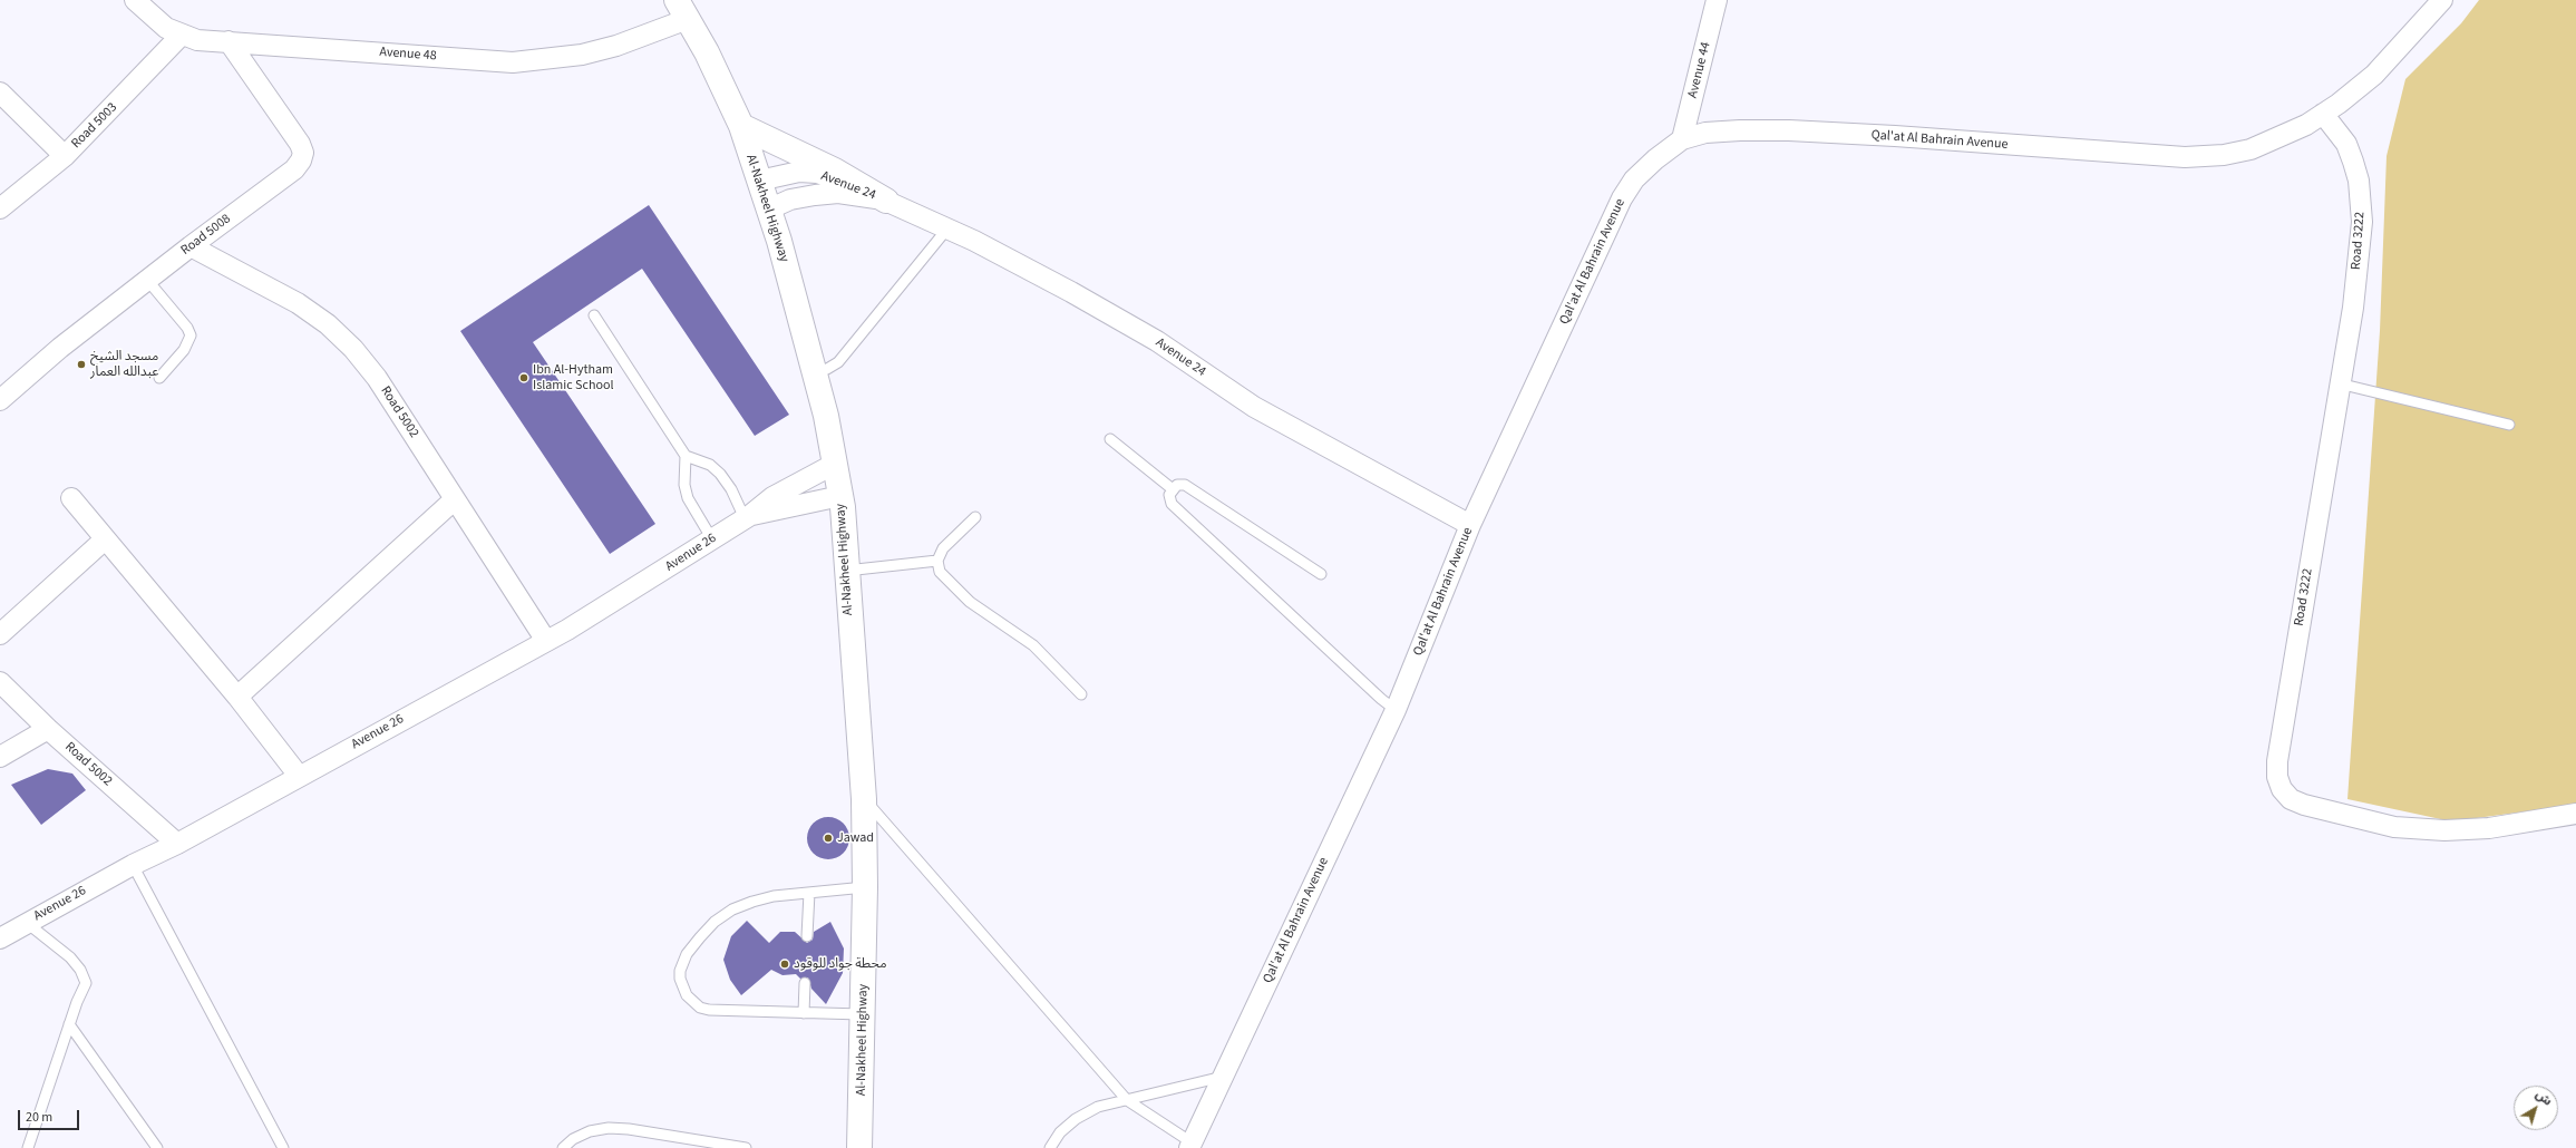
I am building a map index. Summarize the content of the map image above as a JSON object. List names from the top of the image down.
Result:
{
  "streets": {
    "street": [
      "Avenue 48",
      "Avenue 44",
      "Road 5003",
      "Qal'at Al Bahrain Avenue",
      "Avenue 24",
      "Al-Nakheel Highway",
      "Road 5008",
      "Road 3222",
      "Road 5002",
      "Avenue 26"
    ]
  },
  "crossings": [
    ["Avenue 48", "Road 5003"],
    ["Avenue 48", "Al-Nakheel Highway"],
    ["Avenue 48", "Road 5008"],
    ["Avenue 44", "Qal'at Al Bahrain Avenue"],
    ["Qal'at Al Bahrain Avenue", "Avenue 24"],
    ["Qal'at Al Bahrain Avenue", "Road 3222"],
    ["Avenue 24", "Al-Nakheel Highway"],
    ["Al-Nakheel Highway", "Avenue 26"],
    ["Road 5008", "Road 5002"],
    ["Road 5002", "Avenue 26"]
  ],
  "places": [
    "مسجد الشيخ عبدالله العمار",
    "Ibn Al-Hytham Islamic School",
    "Jawad",
    "محطة جواد للوقود"
  ],
  "scale_bar": "20 m",
  "north": "top right"
}
